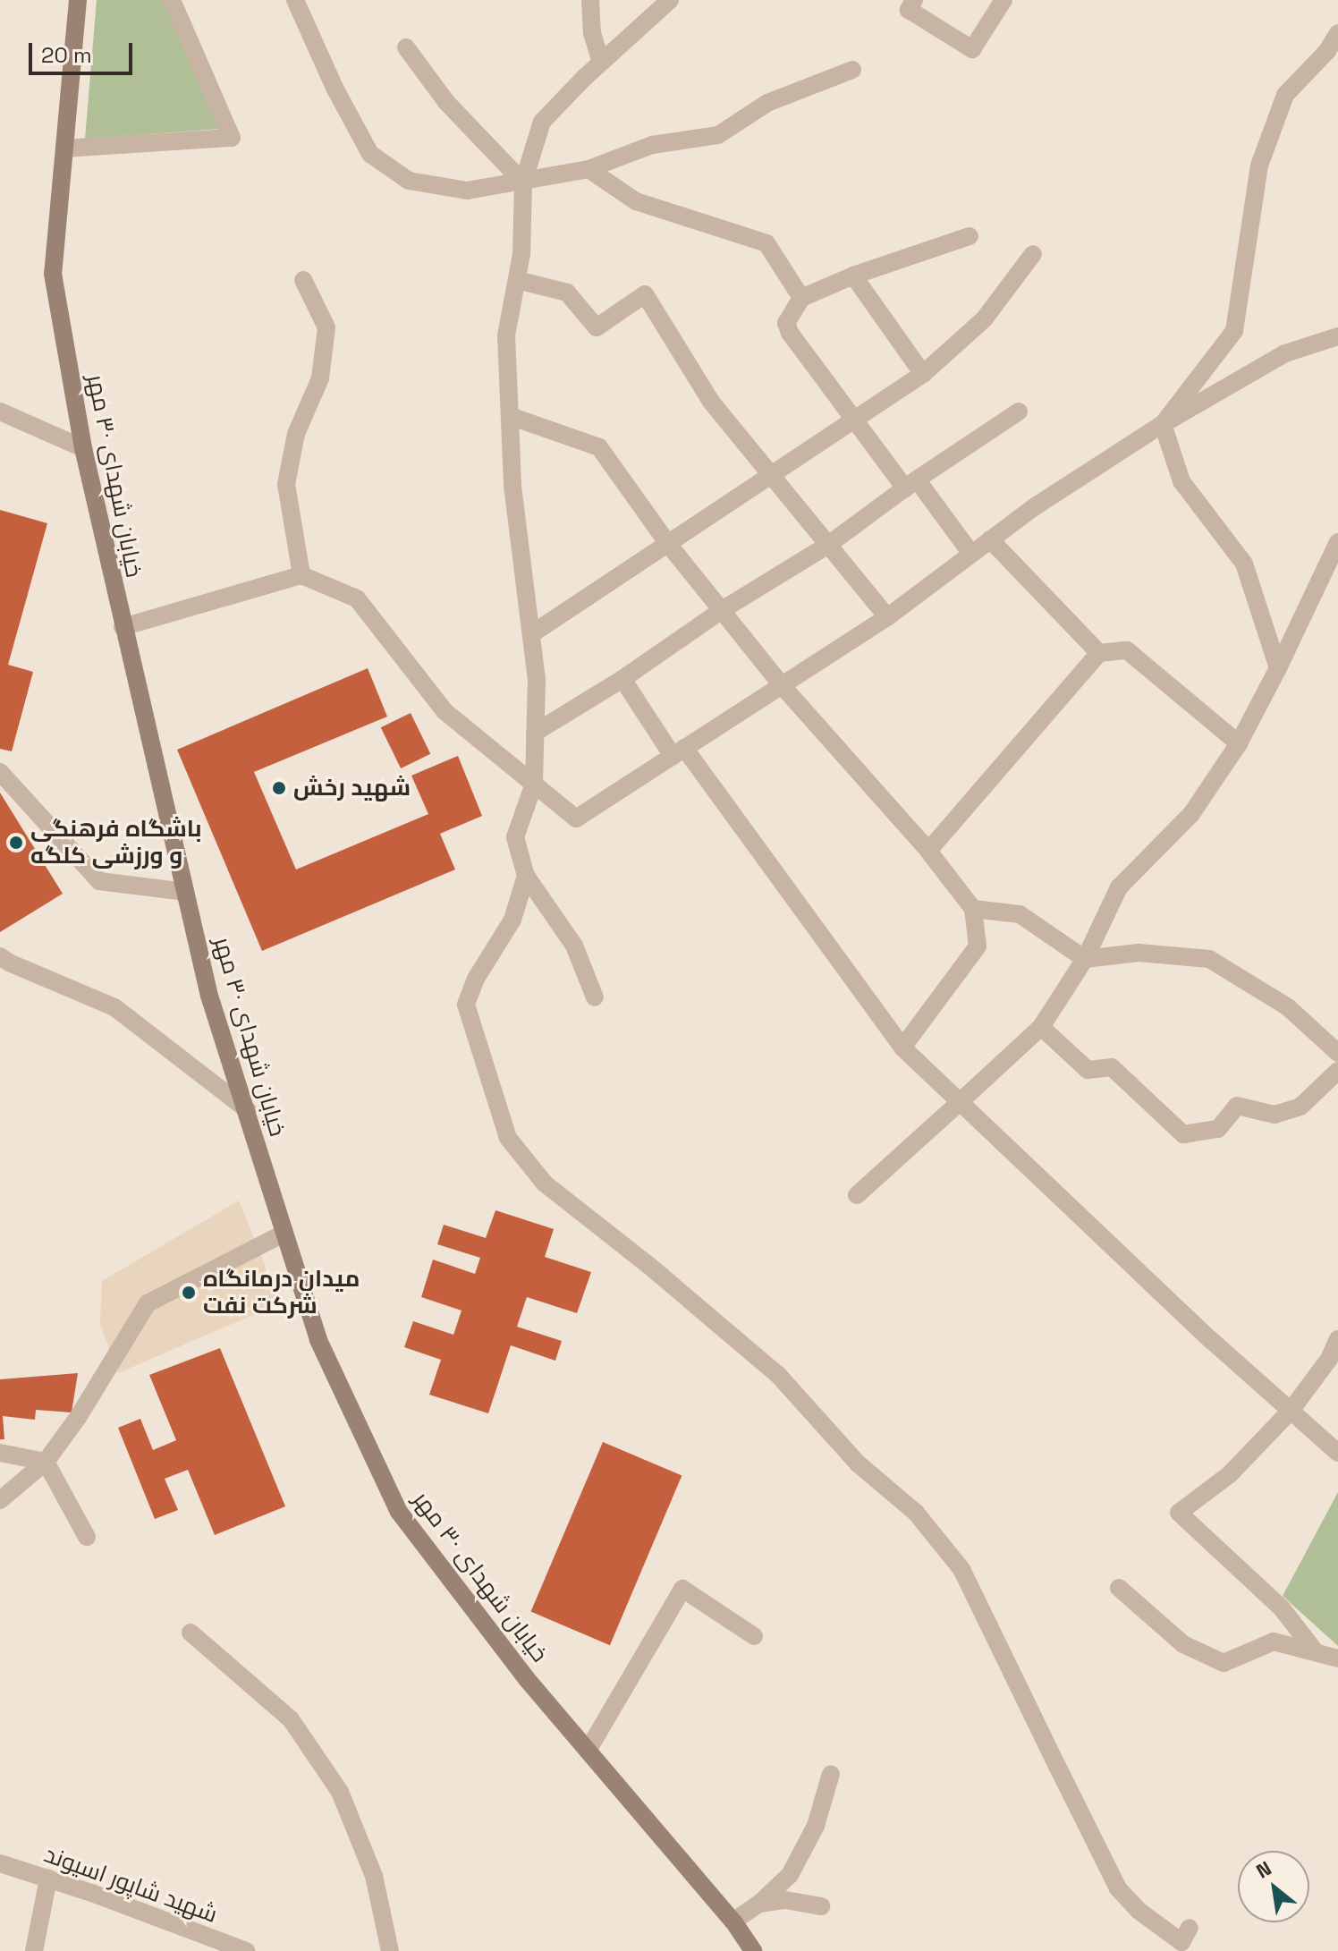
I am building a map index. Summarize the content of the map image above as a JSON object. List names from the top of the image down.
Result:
{
  "streets": {
    "main road": ["خیابان شهدای ۳۰ مهر"],
    "street": ["شهید شاپور اسیوند"]
  },
  "places": ["شهید رخش", "باشگاه فرهنگی و ورزشی کلگه", "میدان درمانگاه شرکت نفت"],
  "scale_bar": "20 m",
  "north": "top left"
}
